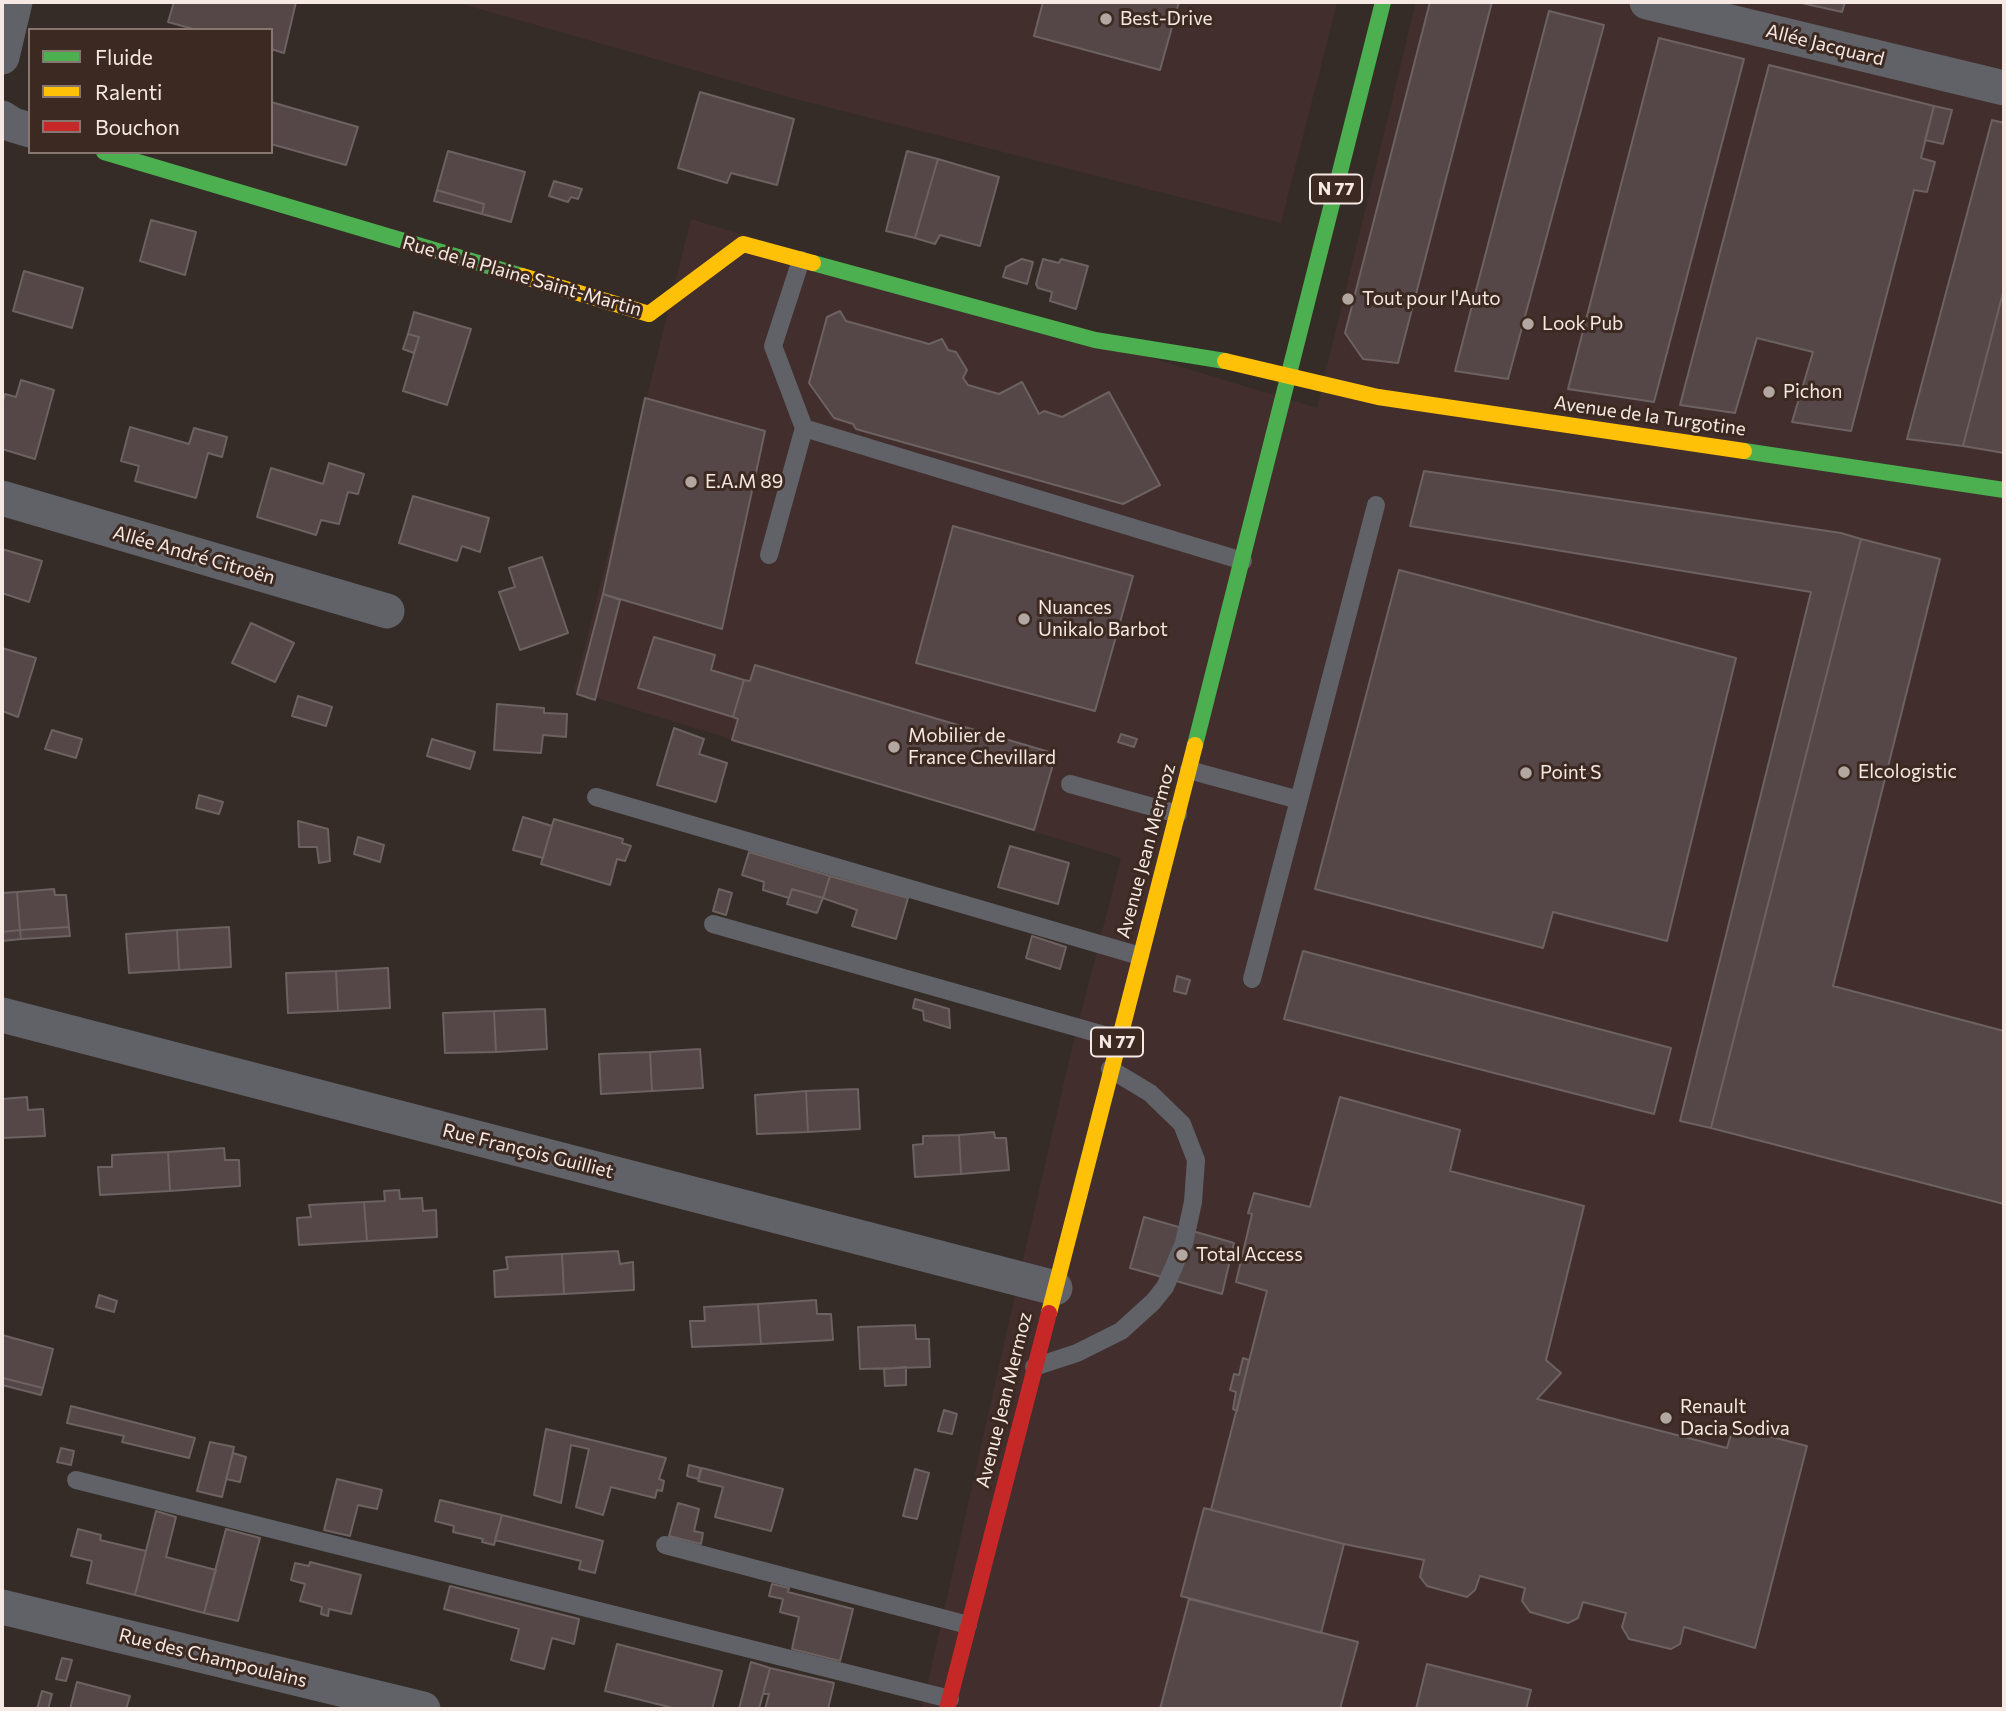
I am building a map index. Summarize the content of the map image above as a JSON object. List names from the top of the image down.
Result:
{
  "streets": {
    "street": [
      "Allée Jacquard",
      "N 77",
      "Rue de la Plaine Saint-Martin",
      "Avenue de la Turgotine",
      "Allée André Citroën",
      "Avenue Jean Mermoz",
      "Rue François Guilliet",
      "Rue des Champoulains"
    ]
  },
  "crossings": [
    ["Rue de la Plaine Saint-Martin", "Avenue de la Turgotine"],
    ["Rue de la Plaine Saint-Martin", "Avenue Jean Mermoz"],
    ["Avenue de la Turgotine", "Avenue Jean Mermoz"],
    ["Avenue Jean Mermoz", "Rue François Guilliet"]
  ],
  "places": [
    "Best-Drive",
    "Tout pour l'Auto",
    "Look Pub",
    "Pichon",
    "E.A.M 89",
    "Nuances Unikalo Barbot",
    "Mobilier de France Chevillard",
    "Elcologistic",
    "Point S",
    "Total Access",
    "Renault Dacia Sodiva"
  ],
  "legend": ["Fluide", "Ralenti", "Bouchon"]
}
